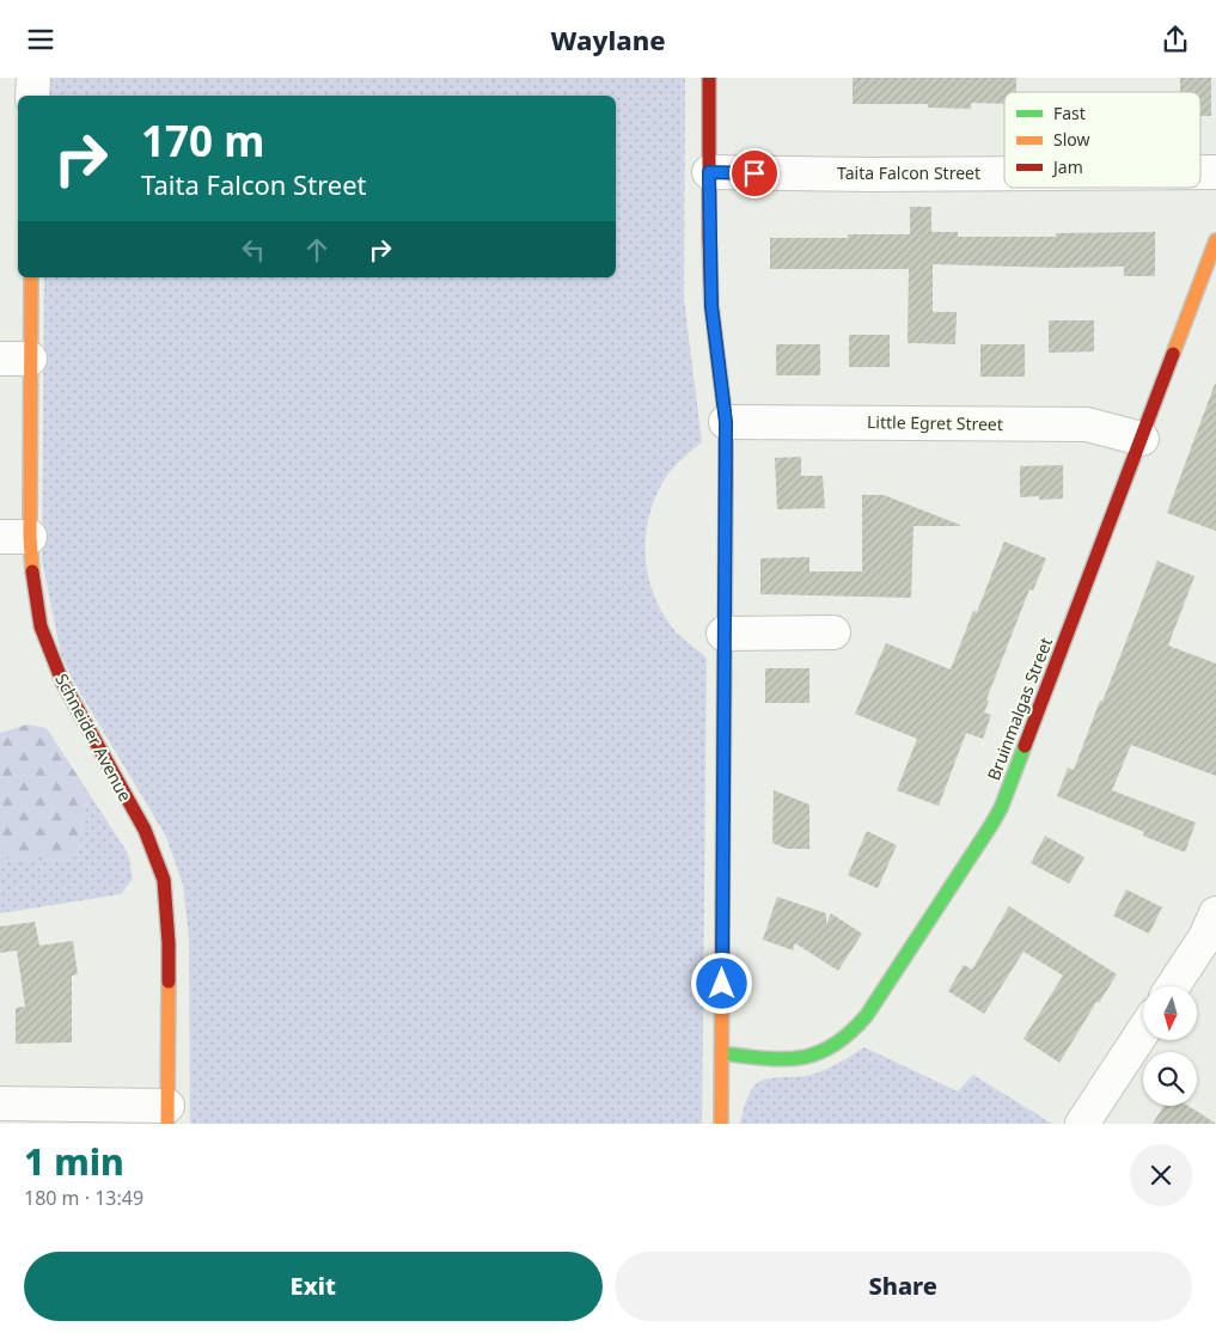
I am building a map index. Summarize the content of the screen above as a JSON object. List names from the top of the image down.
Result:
{
  "streets": {
    "street": [
      "Taita Falcon Street",
      "Little Egret Street",
      "Bruinmalgas Street",
      "Schneider Avenue"
    ]
  },
  "crossings": [
    ["Little Egret Street", "Bruinmalgas Street"]
  ],
  "legend": ["Fast", "Slow", "Jam"],
  "north": "bottom",
  "page": {
    "header": "Waylane",
    "turn": ["170 m", "Taita Falcon Street"],
    "heading": ["1 min", "180 m · 13:49"],
    "buttons": ["Exit", "Share"]
  }
}
